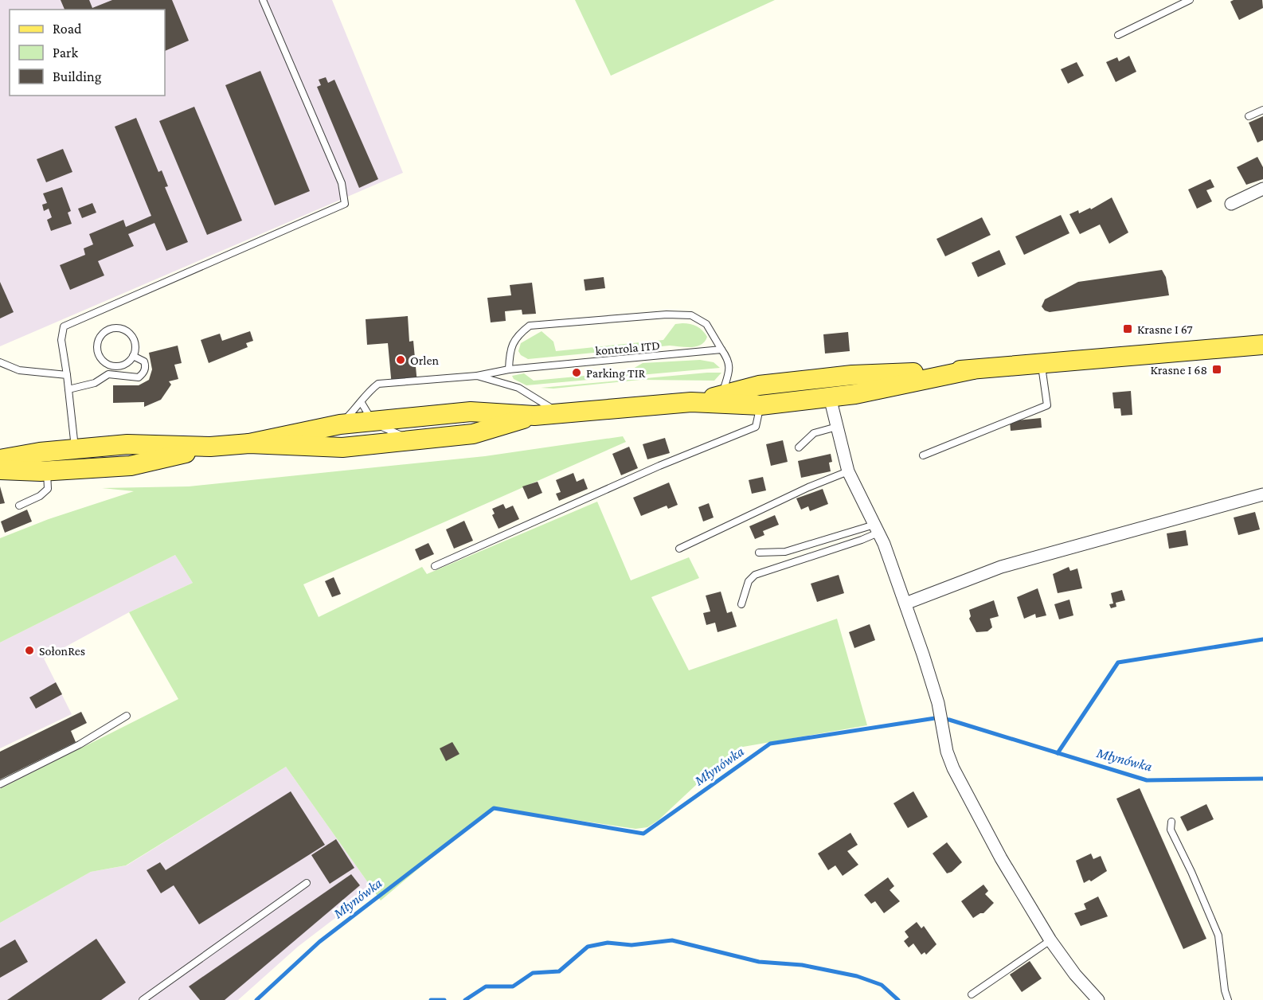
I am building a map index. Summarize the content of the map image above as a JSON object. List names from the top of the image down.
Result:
{
  "streets": {
    "lane": ["kontrola ITD"]
  },
  "water": ["Młynówka"],
  "places": {
    "transit": ["Krasne I 67", "Krasne I 68"],
    "other": ["Orlen", "Parking TIR", "SołonRes"]
  },
  "legend": ["Road", "Park", "Building"]
}
